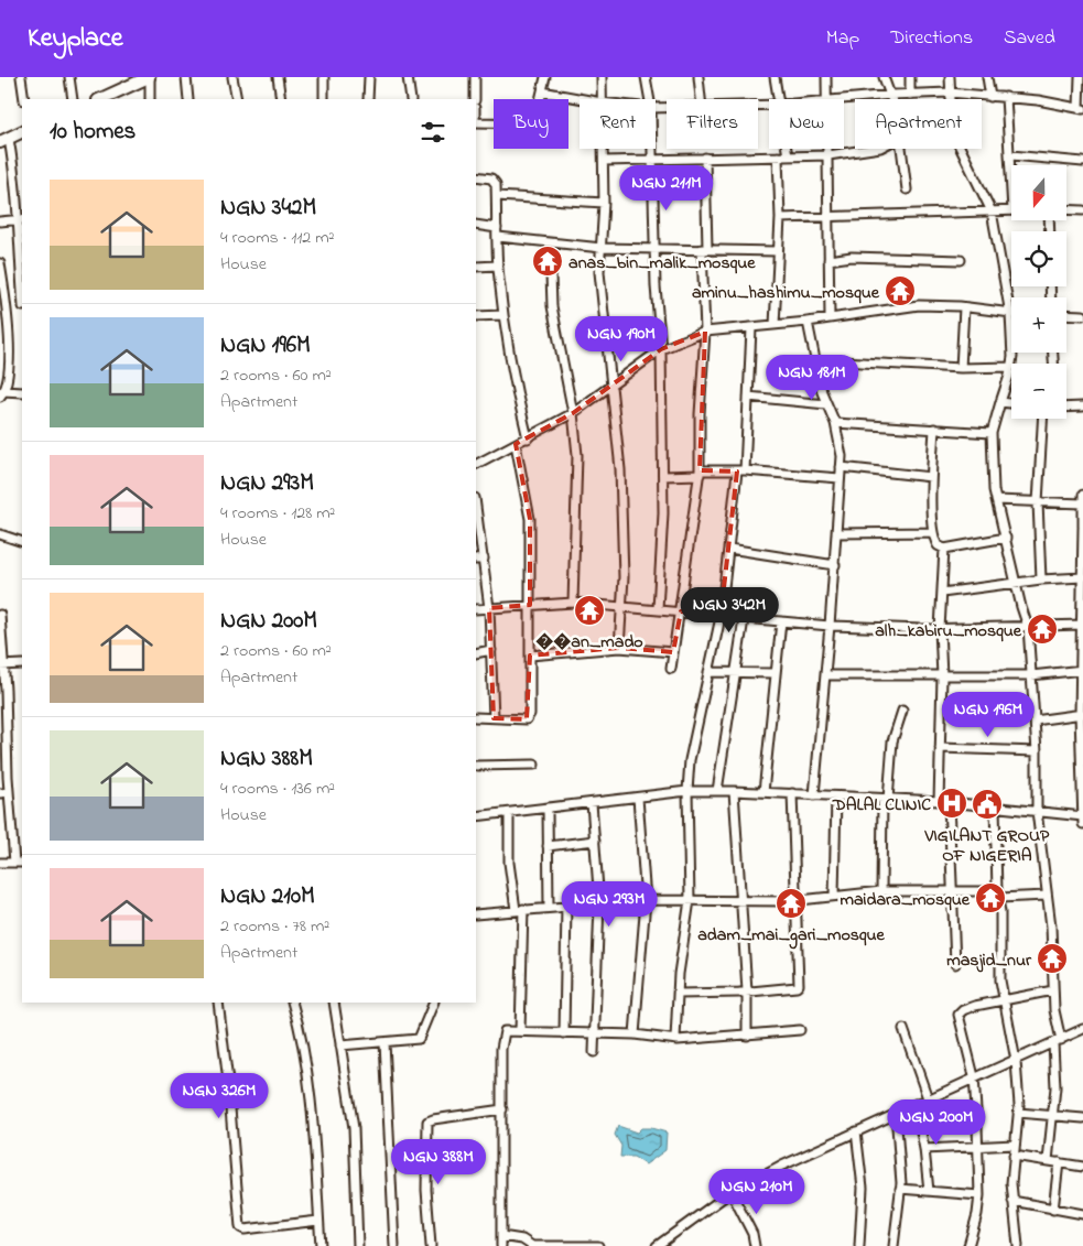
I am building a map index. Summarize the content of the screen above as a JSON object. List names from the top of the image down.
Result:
{
  "places": {
    "temple": [
      "anas_bin_malik_mosque",
      "aminu_hashimu_mosque",
      "��an_mado",
      "alh_kabiru_mosque",
      "maidara_mosque",
      "adam_mai_gari_mosque",
      "masjid_nur"
    ],
    "hospital": ["DALAL CLINIC"],
    "public building": ["VIGILANT GROUP OF NIGERIA"]
  },
  "north": "bottom",
  "page": {
    "header": "Keyplace",
    "nav": ["Map", "Directions", "Saved"],
    "chip": [
      "Buy",
      "Rent",
      "Filters",
      "New",
      "Apartment"
    ],
    "heading": "10 homes",
    "map_buttons": ["+", "−"],
    "price": [
      "NGN 211M",
      "NGN 190M",
      "NGN 181M",
      "NGN 342M",
      "NGN 196M",
      "NGN 293M",
      "NGN 326M",
      "NGN 200M",
      "NGN 388M",
      "NGN 210M"
    ],
    "list": [
      {
        "name": "NGN 342M",
        "note": "4 rooms · 112 m² · House"
      },
      {
        "name": "NGN 196M",
        "note": "2 rooms · 60 m² · Apartment"
      },
      {
        "name": "NGN 293M",
        "note": "4 rooms · 128 m² · House"
      },
      {
        "name": "NGN 200M",
        "note": "2 rooms · 60 m² · Apartment"
      },
      {
        "name": "NGN 388M",
        "note": "4 rooms · 136 m² · House"
      },
      {
        "name": "NGN 210M",
        "note": "2 rooms · 78 m² · Apartment"
      }
    ]
  }
}
